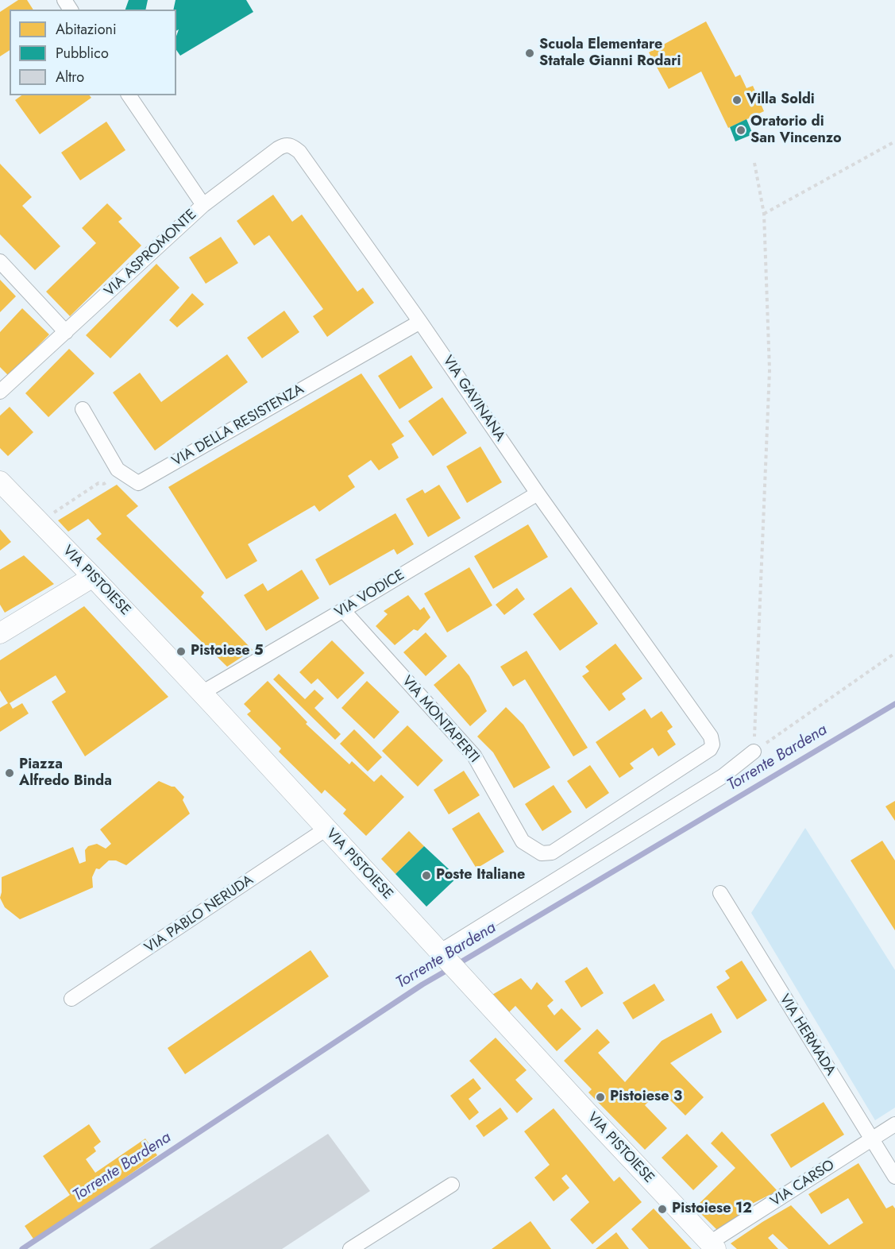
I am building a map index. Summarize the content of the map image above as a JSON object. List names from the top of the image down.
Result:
{
  "streets": {
    "main road": ["VIA PISTOIESE"],
    "street": [
      "VIA ASPROMONTE",
      "VIA GAVINANA",
      "VIA DELLA RESISTENZA",
      "VIA VODICE",
      "VIA MONTAPERTI",
      "VIA PABLO NERUDA",
      "VIA HERMADA",
      "VIA CARSO"
    ]
  },
  "crossings": [
    ["VIA ASPROMONTE", "VIA GAVINANA"],
    ["VIA GAVINANA", "VIA DELLA RESISTENZA"],
    ["VIA GAVINANA", "VIA VODICE"],
    ["VIA GAVINANA", "VIA MONTAPERTI"],
    ["VIA PISTOIESE", "VIA VODICE"],
    ["VIA PISTOIESE", "VIA PABLO NERUDA"],
    ["VIA PISTOIESE", "VIA CARSO"],
    ["VIA VODICE", "VIA MONTAPERTI"],
    ["VIA HERMADA", "VIA CARSO"]
  ],
  "water": ["Torrente Bardena"],
  "places": [
    "Scuola Elementare Statale Gianni Rodari",
    "Villa Soldi",
    "Oratorio di San Vincenzo",
    "Pistoiese 5",
    "Piazza Alfredo Binda",
    "Poste Italiane",
    "Pistoiese 3",
    "Pistoiese 12"
  ],
  "legend": ["Abitazioni", "Pubblico", "Altro"]
}
